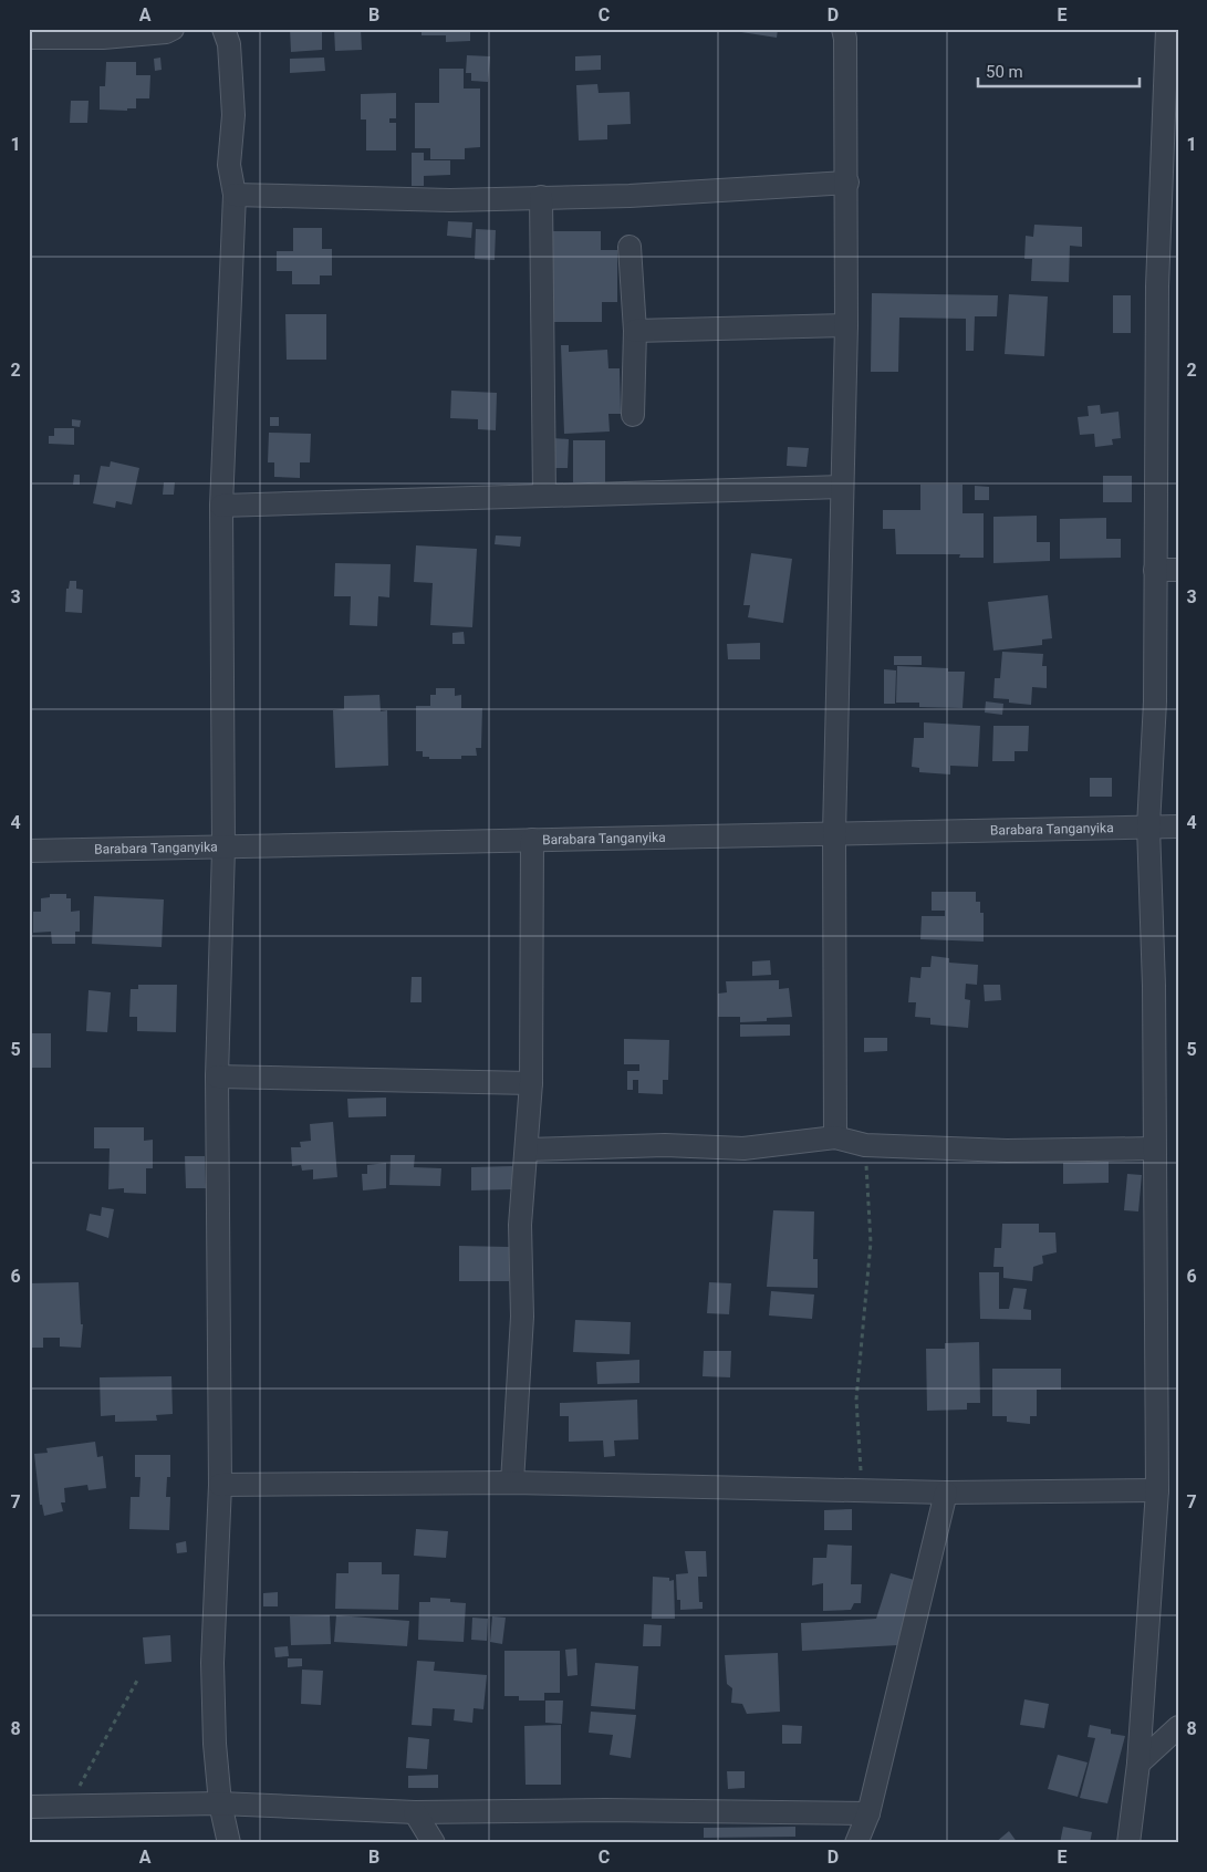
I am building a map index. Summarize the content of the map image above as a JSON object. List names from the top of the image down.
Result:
{
  "streets": {
    "street": ["Barabara Tanganyika"]
  },
  "scale_bar": "50 m",
  "grid": {
    "columns": [
      "A",
      "B",
      "C",
      "D",
      "E"
    ],
    "rows": [
      "1",
      "2",
      "3",
      "4",
      "5",
      "6",
      "7",
      "8"
    ]
  }
}
